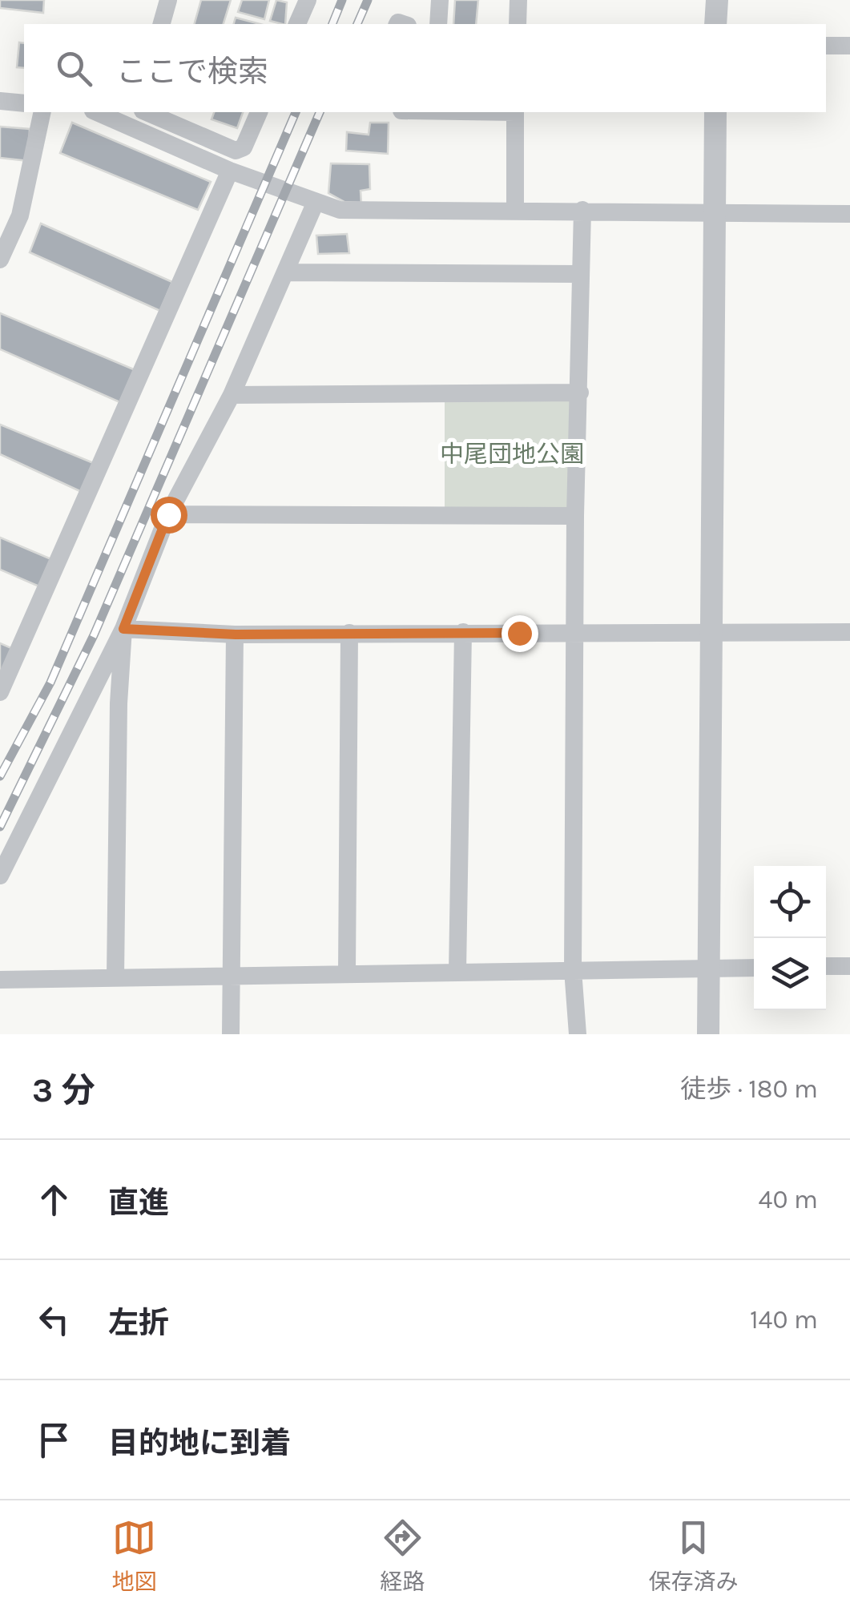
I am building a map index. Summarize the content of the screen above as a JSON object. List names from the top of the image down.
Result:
{
  "parks": ["中尾団地公園"],
  "page": {
    "search": "ここで検索",
    "heading": ["3 分", "徒歩 · 180 m"],
    "list": [
      ["直進", "40 m"],
      ["左折", "140 m"],
      "目的地に到着"
    ],
    "nav": ["地図", "経路", "保存済み"]
  }
}
